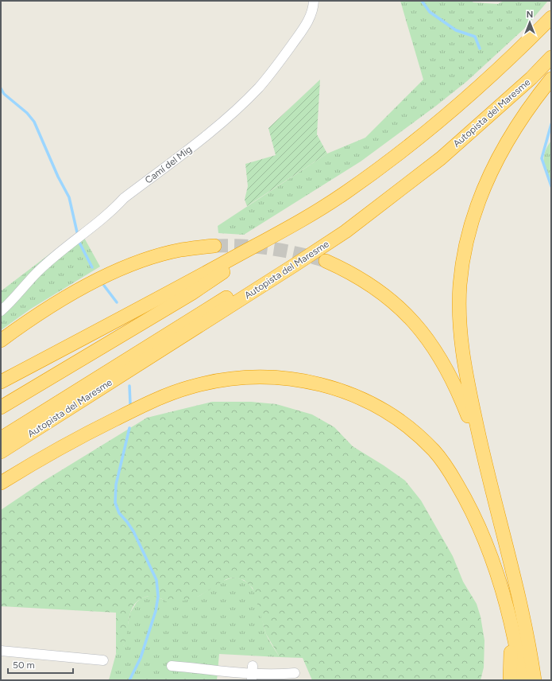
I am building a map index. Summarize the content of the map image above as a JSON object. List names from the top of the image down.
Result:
{
  "streets": {
    "highway": ["Autopista del Maresme"],
    "street": ["Camí del Mig"]
  },
  "scale_bar": "50 m",
  "north": "top"
}
